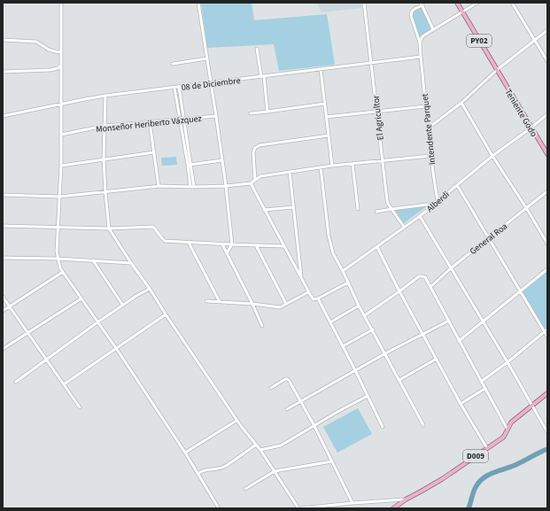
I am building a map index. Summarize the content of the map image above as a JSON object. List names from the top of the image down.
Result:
{
  "streets": {
    "main road": ["PY02", "Teniente Godo", "D009"],
    "street": [
      "08 de Diciembre",
      "El Agricultor",
      "Monseñor Heriberto Vázquez",
      "Intendente Parquet",
      "Alberdi",
      "General Roa"
    ]
  },
  "crossings": [
    ["PY02", "Teniente Godo"],
    ["08 de Diciembre", "El Agricultor"],
    ["08 de Diciembre", "Intendente Parquet"],
    ["Teniente Godo", "Alberdi"],
    ["El Agricultor", "Alberdi"],
    ["Intendente Parquet", "Alberdi"]
  ]
}
